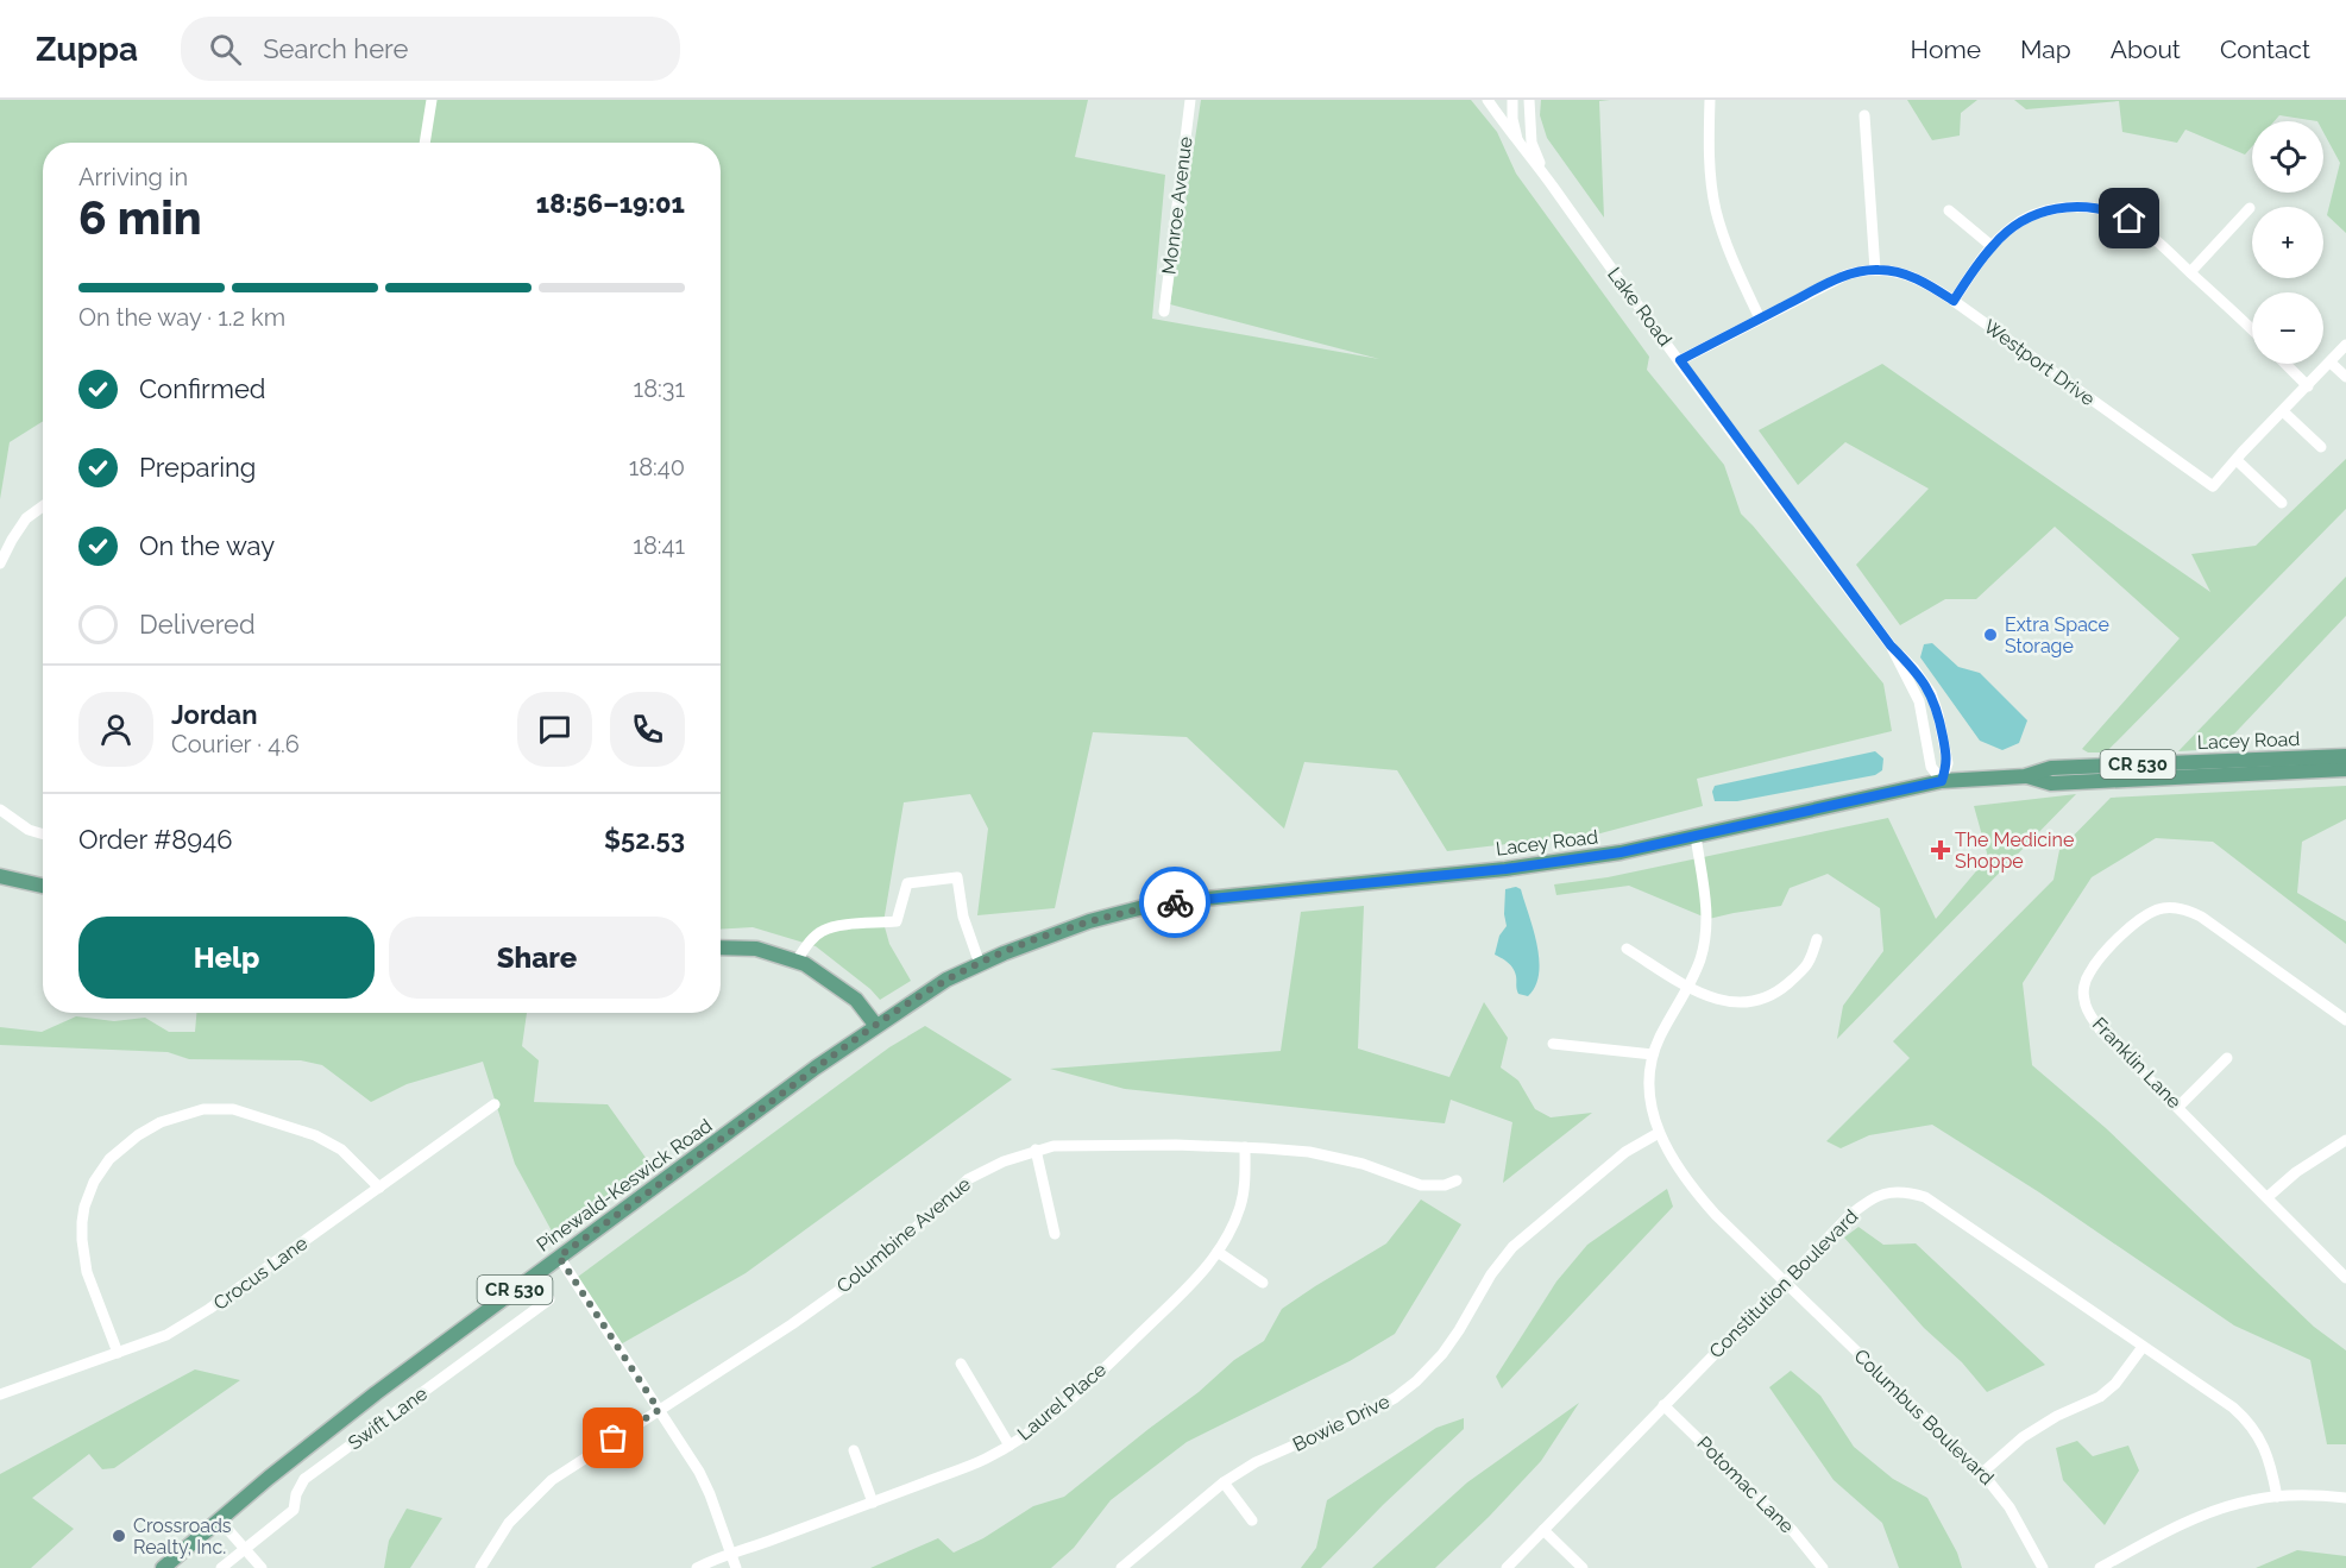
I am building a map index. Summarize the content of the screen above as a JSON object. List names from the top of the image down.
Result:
{
  "streets": {
    "main road": ["Lacey Road", "CR 530", "Pinewald-Keswick Road"],
    "street": [
      "Monroe Avenue",
      "Lake Road",
      "Westport Drive",
      "Franklin Lane",
      "Columbine Avenue",
      "Crocus Lane",
      "Constitution Boulevard",
      "Laurel Place",
      "Columbus Boulevard",
      "Swift Lane",
      "Bowie Drive",
      "Potomac Lane"
    ]
  },
  "crossings": [
    ["Lake Road", "Westport Drive"],
    ["Lake Road", "Lacey Road"],
    ["Lacey Road", "CR 530"],
    ["CR 530", "Pinewald-Keswick Road"],
    ["Columbine Avenue", "Laurel Place"],
    ["Constitution Boulevard", "Columbus Boulevard"],
    ["Constitution Boulevard", "Potomac Lane"],
    ["Columbus Boulevard", "Bowie Drive"]
  ],
  "places": {
    "other": ["Extra Space Storage", "Crossroads Realty, Inc."],
    "health": ["The Medicine Shoppe"]
  },
  "page": {
    "header": "Zuppa",
    "search": "Search here",
    "nav": [
      "Home",
      "Map",
      "About",
      "Contact"
    ],
    "map_buttons": ["+", "−"],
    "heading": ["6 min", "Arriving in", "18:56–19:01"],
    "panel": [
      "Jordan",
      "Courier · 4.6",
      "Order #8946",
      "$52.53"
    ],
    "bar": "On the way · 1.2 km",
    "list": [
      ["Confirmed", "18:31"],
      ["Preparing", "18:40"],
      ["On the way", "18:41"],
      "Delivered"
    ],
    "buttons": ["Help", "Share"]
  }
}
